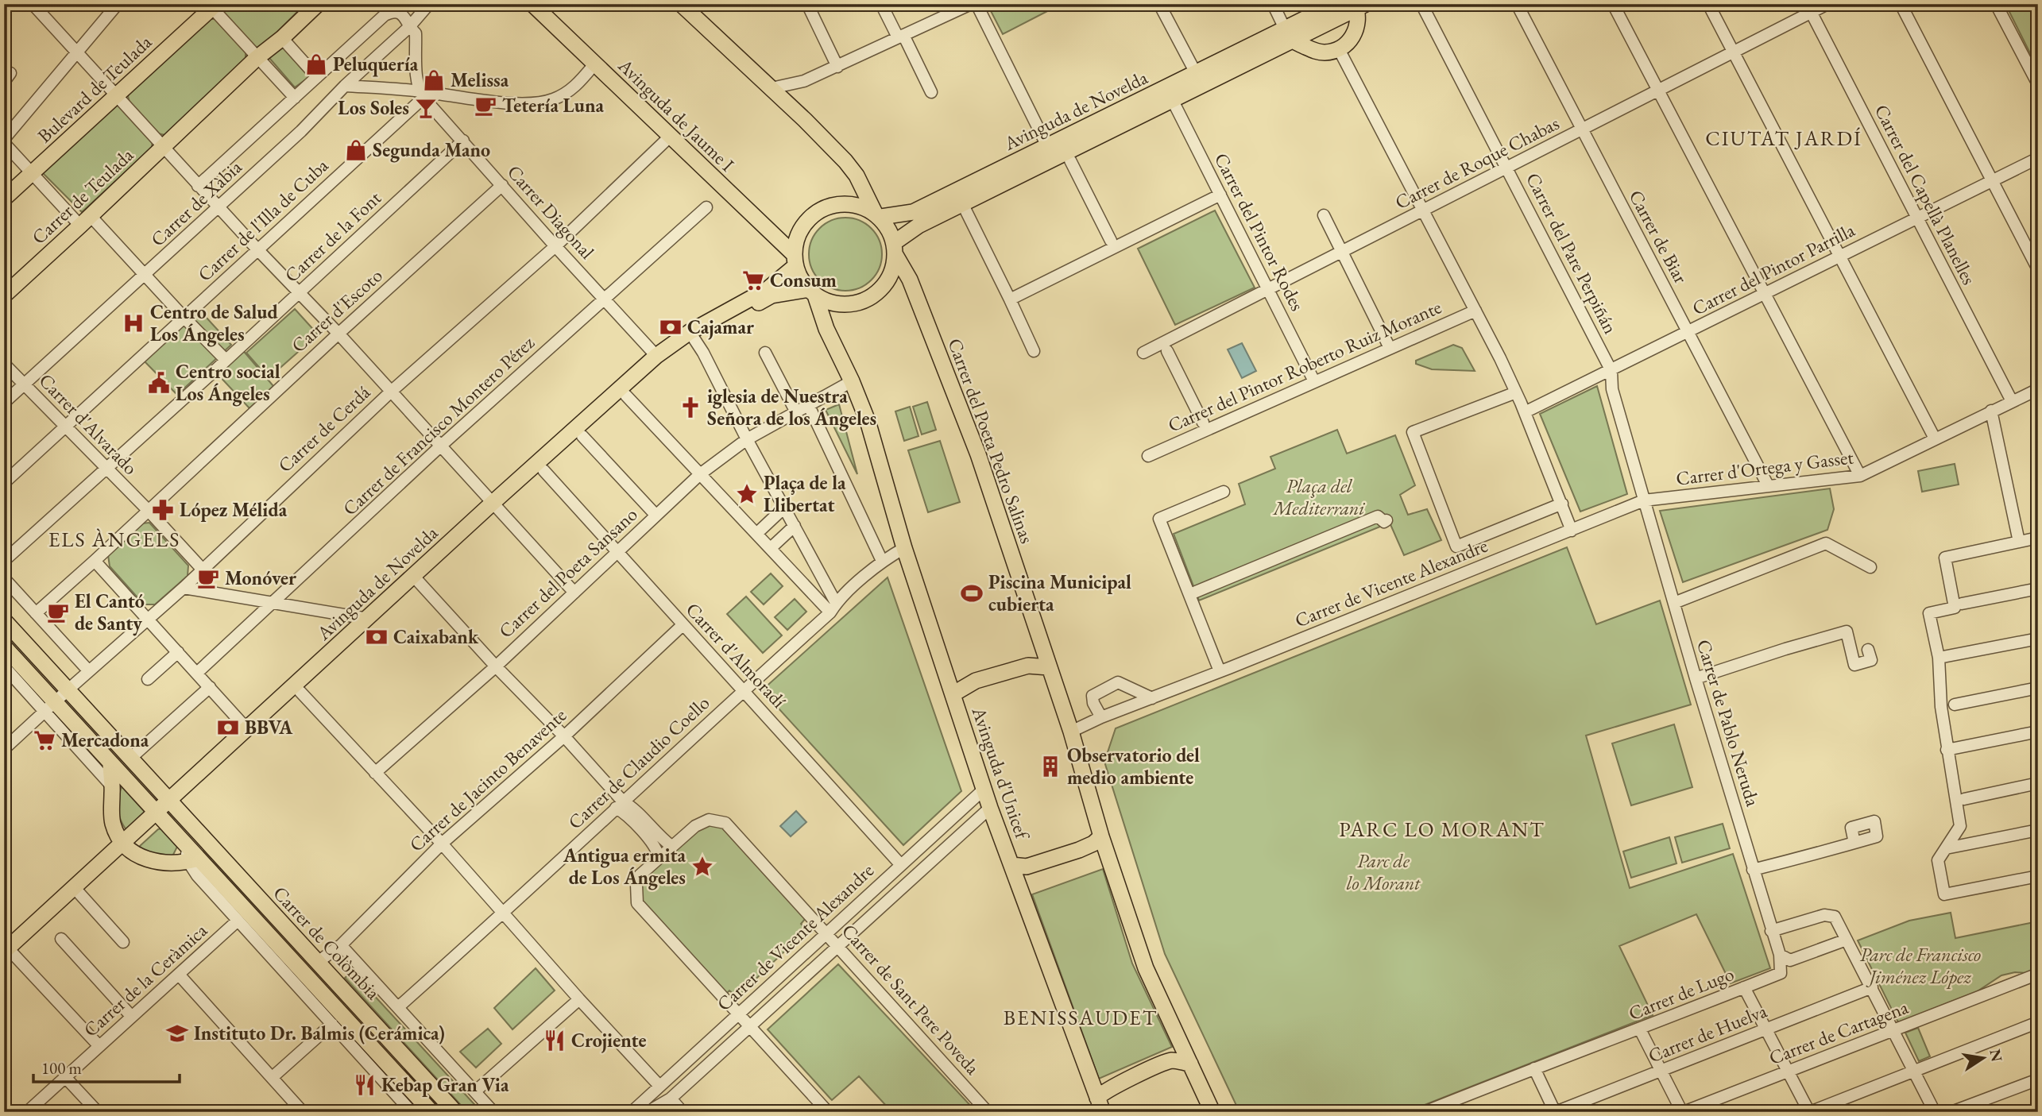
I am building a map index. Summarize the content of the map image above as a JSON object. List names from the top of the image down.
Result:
{
  "streets": {
    "main road": [
      "Bulevard de Teulada",
      "Avinguda de Novelda",
      "Avinguda de Jaume I",
      "Carrer de Teulada",
      "Carrer del Poeta Pedro Salinas",
      "Avinguda d'Unicef",
      "Carrer de Colòmbia"
    ],
    "street": [
      "Carrer de Roque Chabas",
      "Carrer del Capellà Planelles",
      "Carrer de Xàbia",
      "Carrer Diagonal",
      "Carrer de l'Illa de Cuba",
      "Carrer del Pintor Rodes",
      "Carrer de la Font",
      "Carrer de Biar",
      "Carrer del Pare Perpiñán",
      "Carrer del Pintor Parrilla",
      "Carrer d'Escoto",
      "Carrer del Pintor Roberto Ruiz Morante",
      "Carrer d'Alvarado",
      "Carrer de Francisco Montero Pérez",
      "Carrer de Cerdá",
      "Carrer d'Ortega y Gasset",
      "Carrer del Poeta Sansano",
      "Carrer de Vicente Alexandre",
      "Carrer d'Almoradí",
      "Carrer de Pablo Neruda",
      "Carrer de Claudio Coello",
      "Carrer de Jacinto Benavente",
      "Carrer de la Ceràmica",
      "Carrer de Lugo",
      "Carrer de Sant Pere Poveda",
      "Carrer de Cartagena",
      "Carrer de Huelva"
    ]
  },
  "crossings": [
    ["Bulevard de Teulada", "Carrer de Teulada"],
    ["Bulevard de Teulada", "Carrer de Xàbia"],
    ["Avinguda de Novelda", "Avinguda de Jaume I"],
    ["Avinguda de Novelda", "Carrer Diagonal"],
    ["Avinguda de Novelda", "Carrer del Pintor Rodes"],
    ["Avinguda de Novelda", "Carrer del Poeta Pedro Salinas"],
    ["Avinguda de Novelda", "Carrer d'Almoradí"],
    ["Avinguda de Novelda", "Avinguda d'Unicef"],
    ["Avinguda de Novelda", "Carrer de Colòmbia"],
    ["Avinguda de Jaume I", "Carrer de Cerdá"],
    ["Avinguda de Jaume I", "Carrer del Poeta Pedro Salinas"],
    ["Avinguda de Jaume I", "Avinguda d'Unicef"],
    ["Carrer de Roque Chabas", "Carrer del Capellà Planelles"],
    ["Carrer de Roque Chabas", "Carrer del Pintor Rodes"],
    ["Carrer de Roque Chabas", "Carrer de Biar"],
    ["Carrer de Roque Chabas", "Carrer del Pare Perpiñán"],
    ["Carrer del Capellà Planelles", "Carrer del Pintor Parrilla"],
    ["Carrer del Capellà Planelles", "Carrer d'Ortega y Gasset"],
    ["Carrer de Xàbia", "Carrer d'Alvarado"],
    ["Carrer Diagonal", "Carrer de l'Illa de Cuba"],
    ["Carrer Diagonal", "Carrer de la Font"],
    ["Carrer Diagonal", "Carrer d'Escoto"],
    ["Carrer Diagonal", "Carrer de Francisco Montero Pérez"],
    ["Carrer Diagonal", "Carrer de Cerdá"],
    ["Carrer de l'Illa de Cuba", "Carrer d'Alvarado"],
    ["Carrer del Pintor Rodes", "Carrer del Pintor Roberto Ruiz Morante"],
    ["Carrer de la Font", "Carrer d'Alvarado"],
    ["Carrer de Biar", "Carrer del Pintor Parrilla"],
    ["Carrer de Biar", "Carrer d'Ortega y Gasset"],
    ["Carrer del Pare Perpiñán", "Carrer del Pintor Parrilla"],
    ["Carrer del Pare Perpiñán", "Carrer d'Ortega y Gasset"],
    ["Carrer del Pare Perpiñán", "Carrer de Vicente Alexandre"],
    ["Carrer del Pare Perpiñán", "Carrer de Pablo Neruda"],
    ["Carrer d'Escoto", "Carrer d'Alvarado"],
    ["Carrer d'Alvarado", "Carrer de Cerdá"],
    ["Carrer de Cerdá", "Carrer de Colòmbia"],
    ["Carrer del Poeta Pedro Salinas", "Carrer de Vicente Alexandre"],
    ["Carrer del Poeta Pedro Salinas", "Avinguda d'Unicef"],
    ["Carrer d'Ortega y Gasset", "Carrer de Vicente Alexandre"],
    ["Carrer d'Ortega y Gasset", "Carrer de Pablo Neruda"],
    ["Carrer del Poeta Sansano", "Carrer d'Almoradí"],
    ["Carrer del Poeta Sansano", "Avinguda d'Unicef"],
    ["Carrer de Vicente Alexandre", "Carrer d'Almoradí"],
    ["Carrer de Vicente Alexandre", "Carrer de Pablo Neruda"],
    ["Carrer de Vicente Alexandre", "Avinguda d'Unicef"],
    ["Carrer de Vicente Alexandre", "Carrer de Sant Pere Poveda"],
    ["Carrer d'Almoradí", "Carrer de Claudio Coello"],
    ["Carrer d'Almoradí", "Carrer de Jacinto Benavente"],
    ["Carrer de Pablo Neruda", "Carrer de Lugo"],
    ["Carrer de Claudio Coello", "Avinguda d'Unicef"],
    ["Carrer de Claudio Coello", "Carrer de Colòmbia"],
    ["Carrer de Jacinto Benavente", "Carrer de Colòmbia"],
    ["Carrer de Colòmbia", "Carrer de la Ceràmica"]
  ],
  "districts": [
    "CIUTAT JARDÍ",
    "ELS ÀNGELS",
    "PARC LO MORANT",
    "BENISSAUDET"
  ],
  "parks": ["Plaça del Mediterrani", "Parc de lo Morant", "Parc de Francisco Jiménez López"],
  "places": {
    "shop": ["Peluquería", "Melissa", "Segunda Mano"],
    "cafe": ["Tetería Luna", "Monóver", "El Cantó de Santy"],
    "bar": ["Los Soles"],
    "supermarket": ["Consum", "Mercadona"],
    "hospital": ["Centro de Salud Los Ángeles"],
    "bank": ["Cajamar", "Caixabank", "BBVA"],
    "public building": ["Centro social Los Ángeles"],
    "church": ["iglesia de Nuestra Señora de los Ángeles"],
    "place": ["Plaça de la Llibertat", "Antigua ermita de Los Ángeles"],
    "pharmacy": ["López Mélida"],
    "sports": ["Piscina Municipal cubierta"],
    "building": ["Observatorio del medio ambiente"],
    "school or university": ["Instituto Dr. Balmis (Cerámica)"],
    "restaurant": ["Crojiente", "Kebap Gran Via"]
  },
  "scale_bar": "100 m",
  "north": "right"
}
